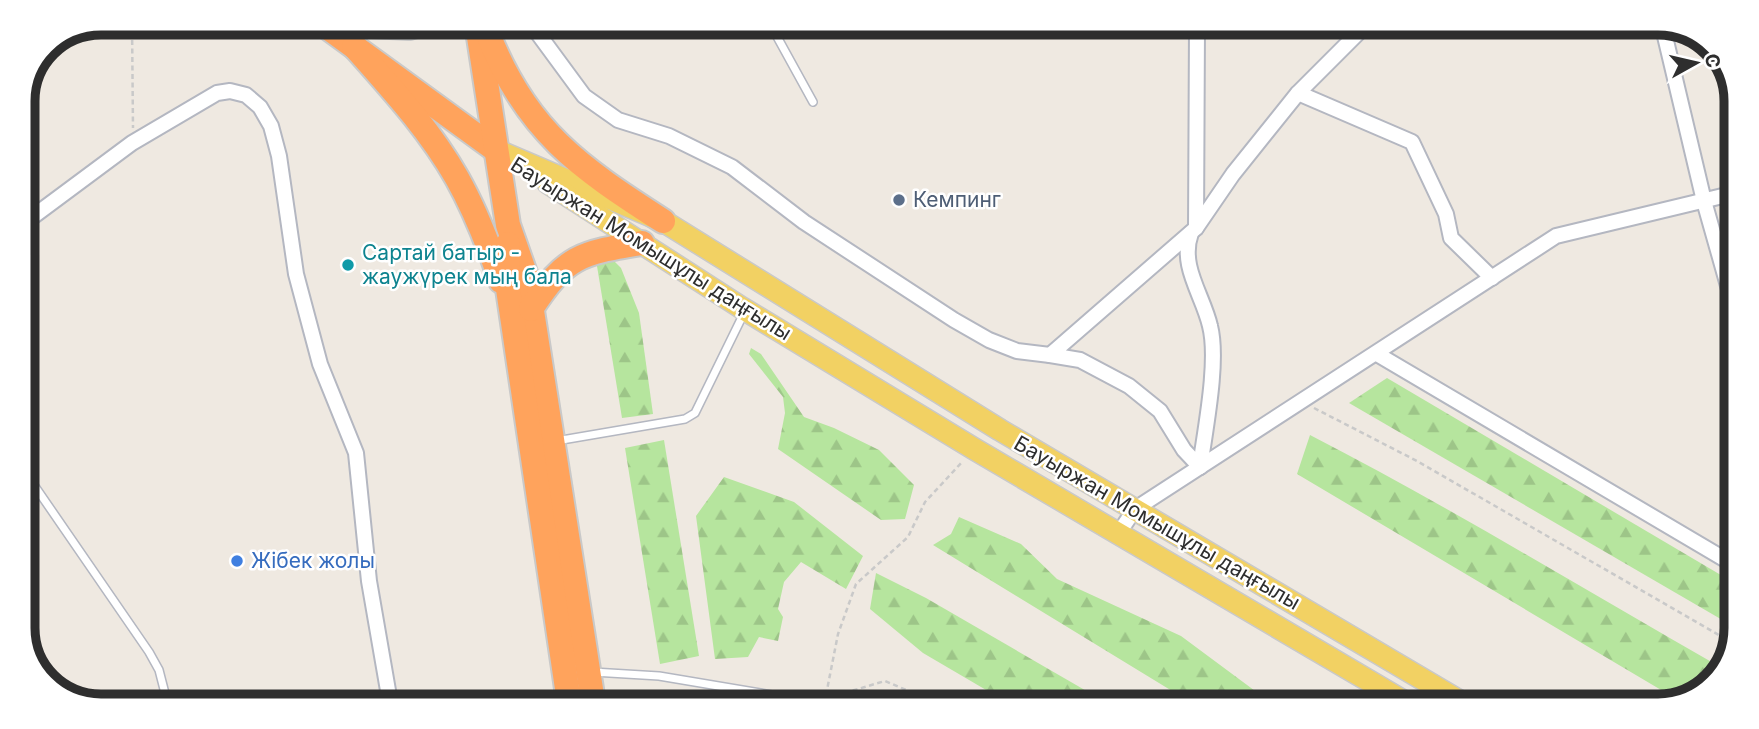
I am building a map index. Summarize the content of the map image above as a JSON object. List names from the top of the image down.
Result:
{
  "streets": {
    "main road": ["Бауыржан Момышұлы даңғылы"]
  },
  "places": ["Кемпинг", "Сартай батыр - жаужүрек мың бала", "Жібек жолы"],
  "north": "right"
}
